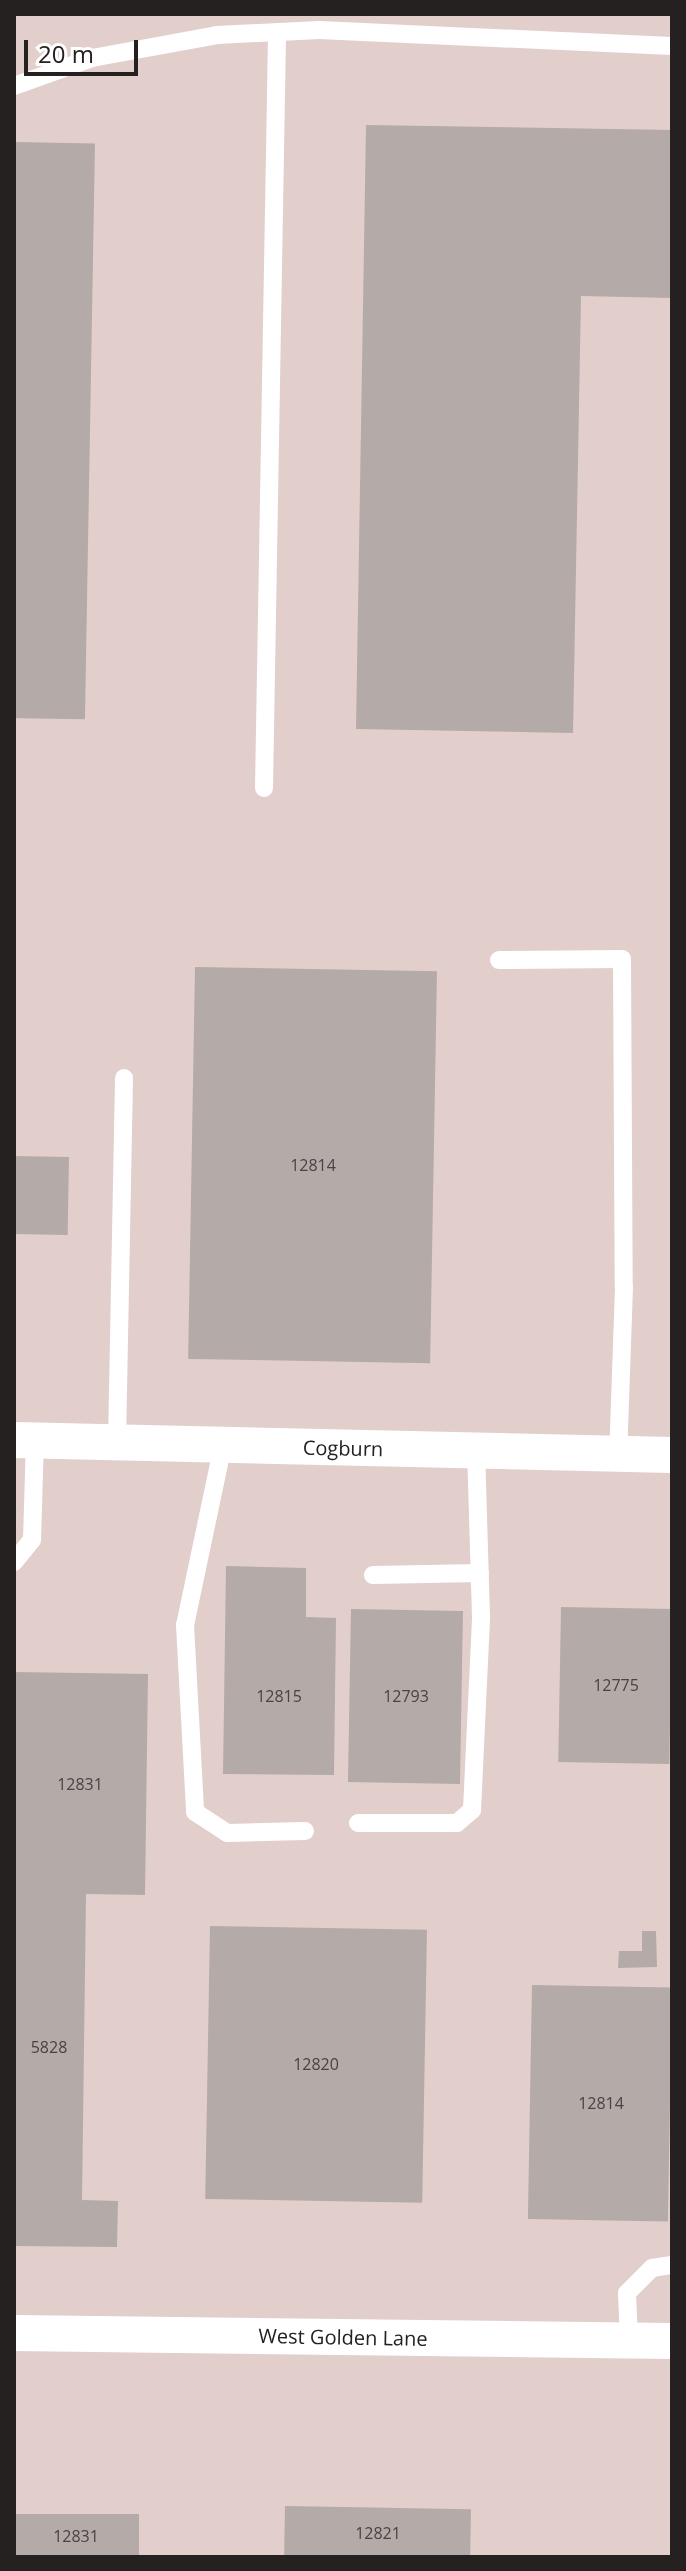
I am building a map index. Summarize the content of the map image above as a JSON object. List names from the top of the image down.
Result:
{
  "streets": {
    "street": ["Cogburn", "West Golden Lane"]
  },
  "house_numbers": [
    "12814",
    "12775",
    "12815",
    "12793",
    "12831",
    "5828",
    "12820",
    "12814",
    "12821",
    "12831"
  ],
  "scale_bar": "20 m"
}
